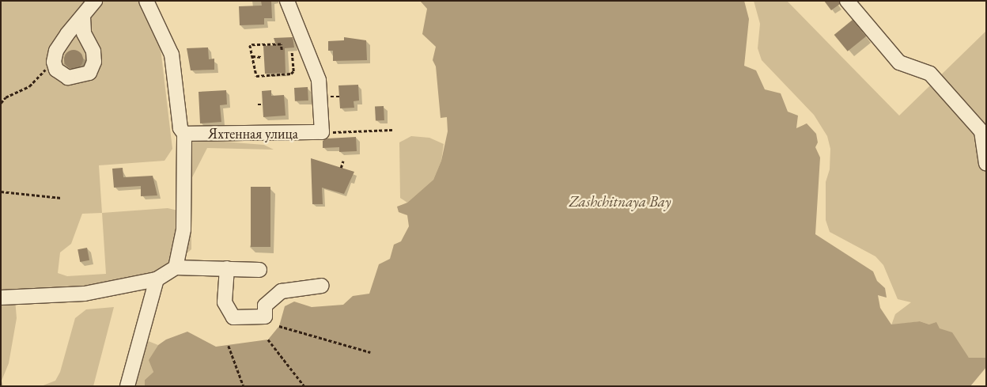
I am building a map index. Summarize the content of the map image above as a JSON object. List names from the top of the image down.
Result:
{
  "streets": {
    "street": ["Яхтенная улица"]
  },
  "water": ["Zashchitnaya Bay"]
}
